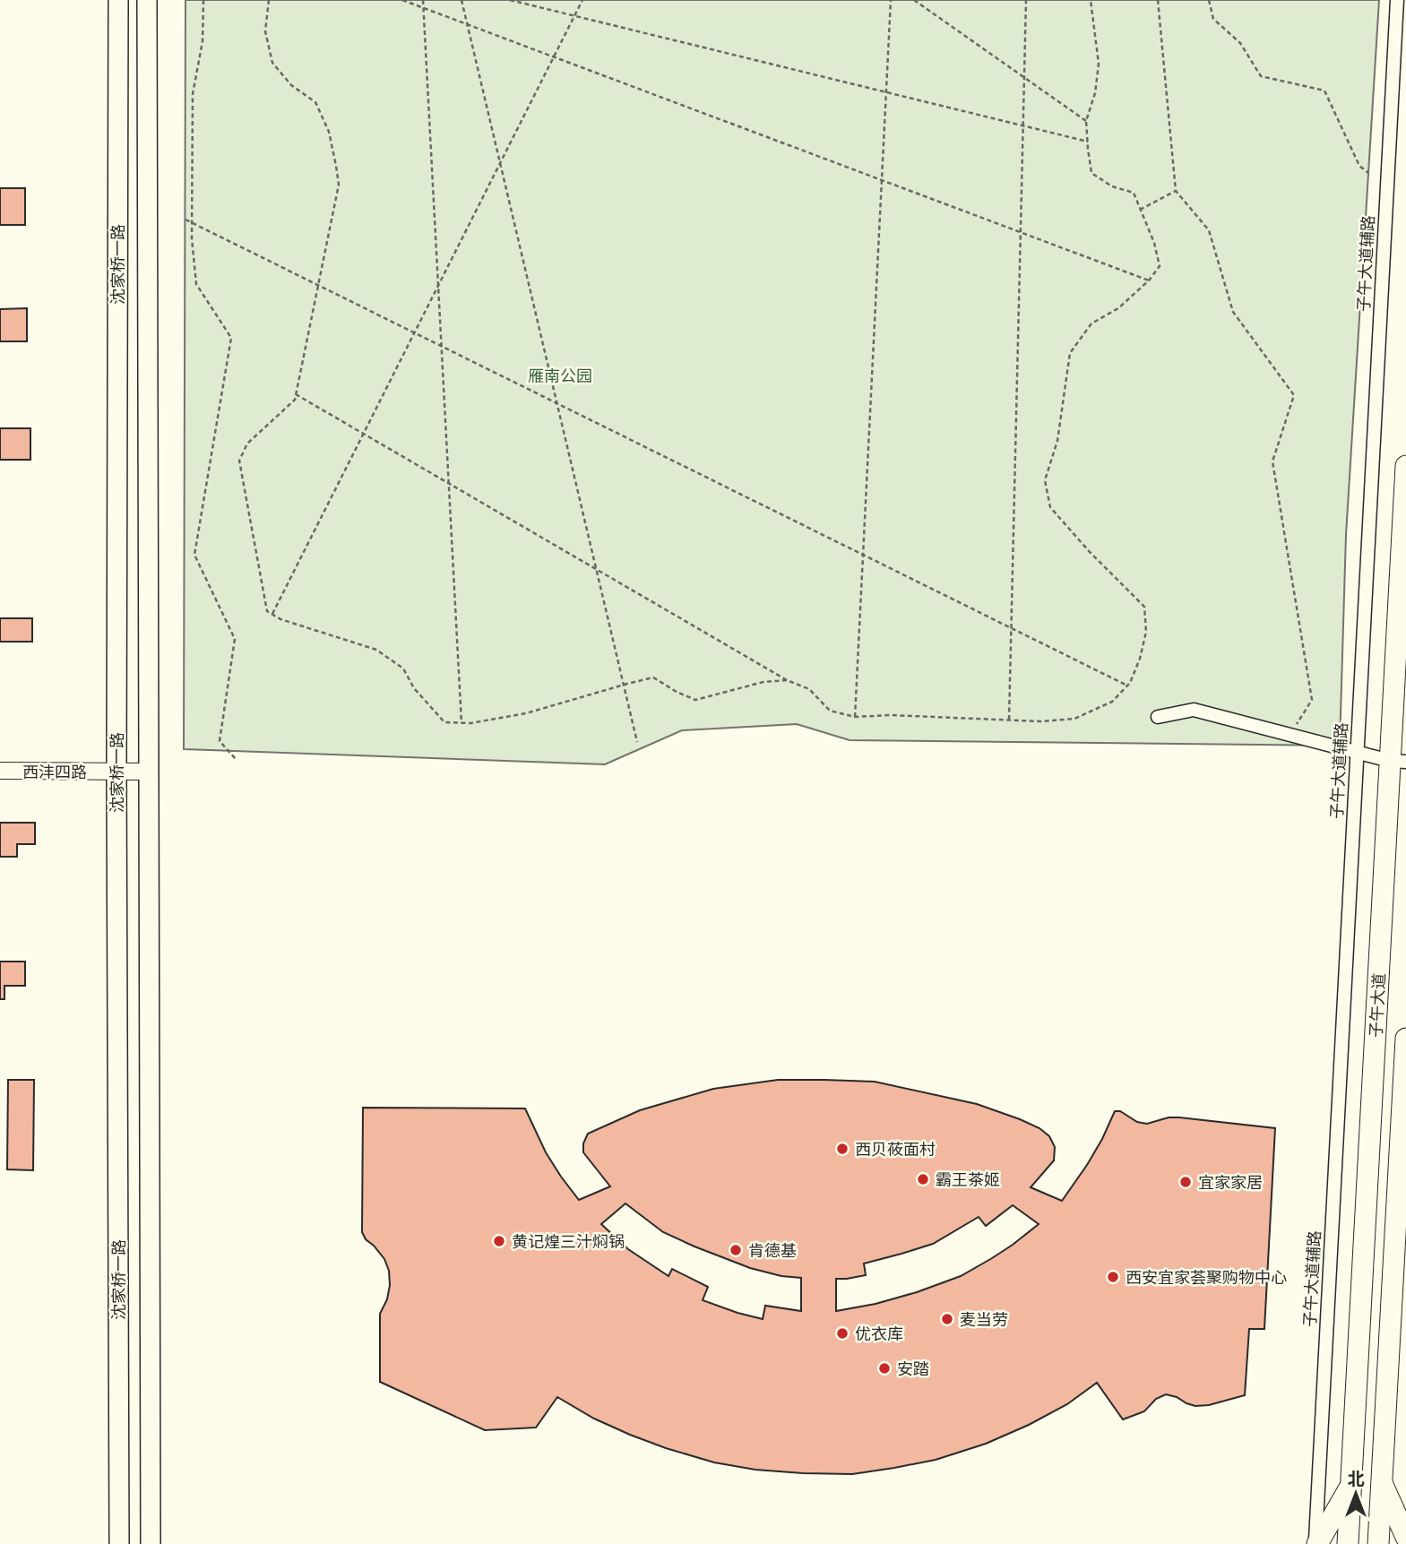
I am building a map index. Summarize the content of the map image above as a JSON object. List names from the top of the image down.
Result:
{
  "streets": {
    "main road": ["沈家桥一路", "子午大道"],
    "street": ["子午大道辅路", "西沣四路"]
  },
  "crossings": [
    ["沈家桥一路", "西沣四路"]
  ],
  "parks": ["雁南公园"],
  "places": [
    "西贝莜面村",
    "霸王茶姬",
    "宜家家居",
    "黄记煌三汁焖锅",
    "肯德基",
    "西安宜家荟聚购物中心",
    "麦当劳",
    "优衣库",
    "安踏"
  ],
  "north": "top"
}
